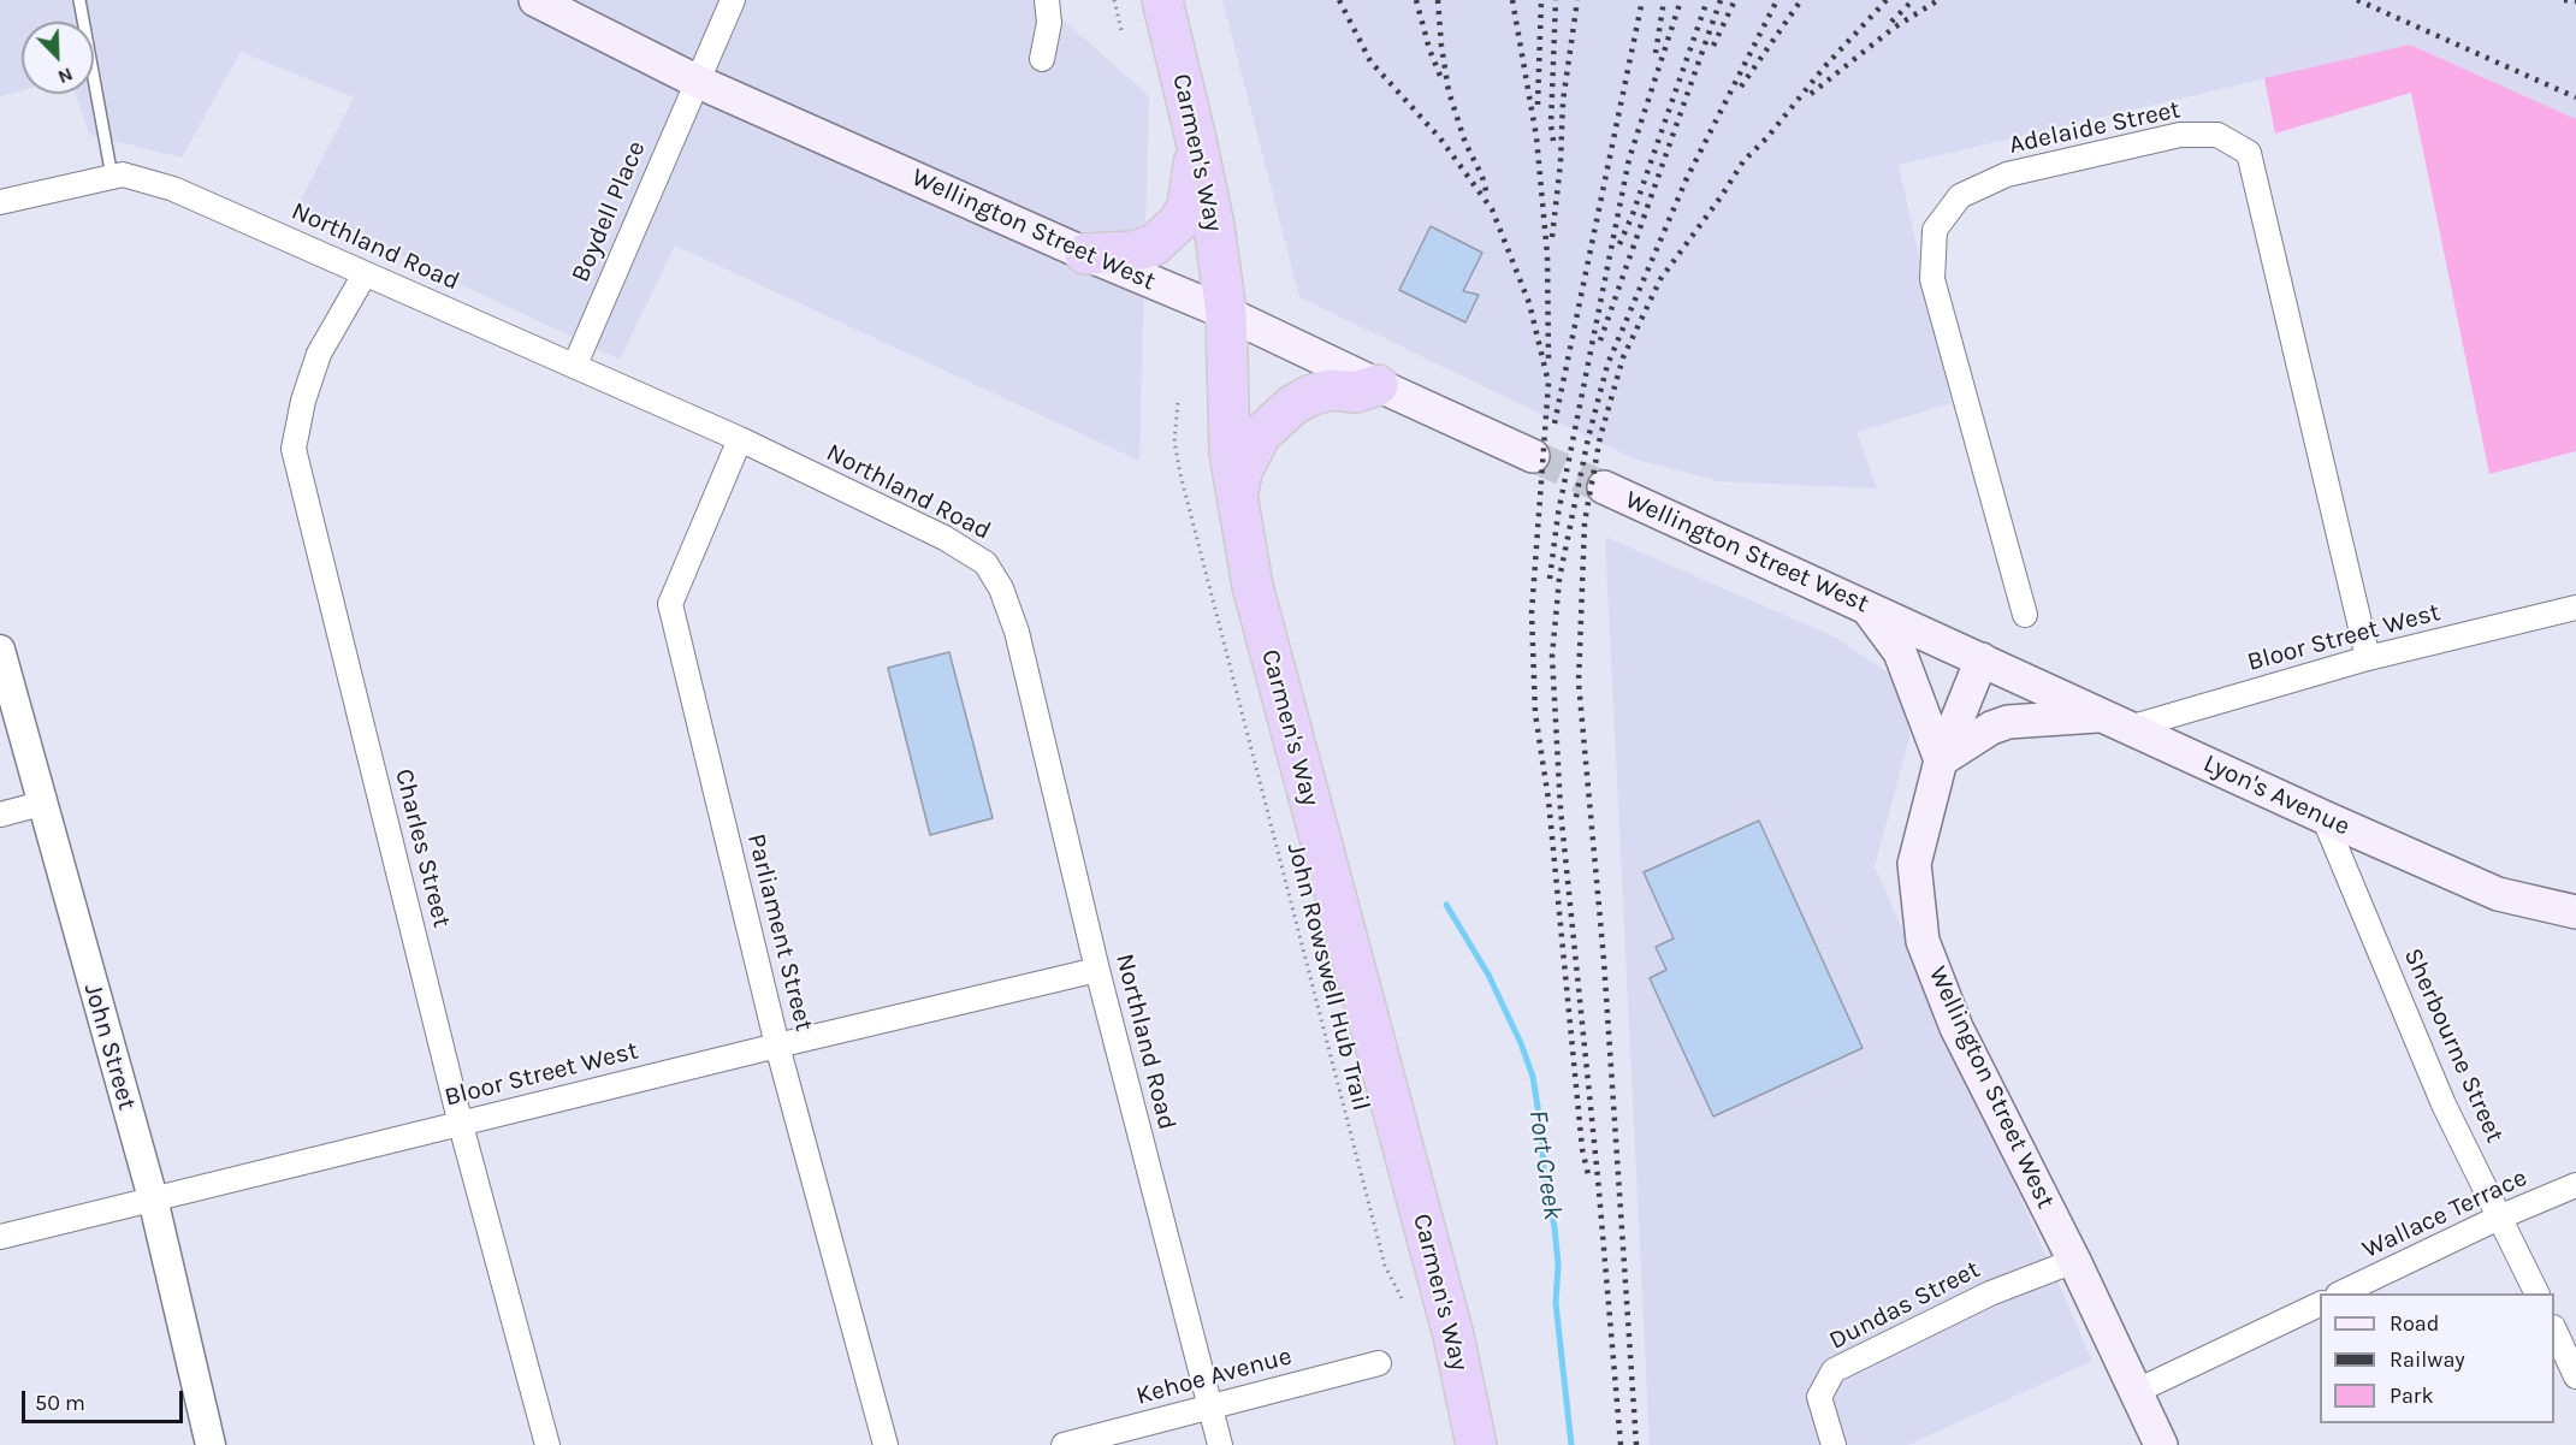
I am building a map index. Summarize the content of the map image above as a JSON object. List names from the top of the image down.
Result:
{
  "streets": {
    "highway": ["Carmen's Way"],
    "main road": ["Wellington Street West", "Lyon's Avenue"],
    "street": [
      "Adelaide Street",
      "Boydell Place",
      "Northland Road",
      "Bloor Street West",
      "Charles Street",
      "Parliament Street",
      "Sherbourne Street",
      "John Street",
      "Wallace Terrace",
      "Dundas Street",
      "Kehoe Avenue"
    ],
    "path": ["John Rowswell Hub Trail"]
  },
  "crossings": [
    ["Adelaide Street", "Bloor Street West"],
    ["Carmen's Way", "Wellington Street West"],
    ["Boydell Place", "Wellington Street West"],
    ["Boydell Place", "Northland Road"],
    ["Wellington Street West", "Lyon's Avenue"],
    ["Wellington Street West", "Dundas Street"],
    ["Northland Road", "Bloor Street West"],
    ["Northland Road", "Charles Street"],
    ["Northland Road", "Parliament Street"],
    ["Northland Road", "Kehoe Avenue"],
    ["Bloor Street West", "Lyon's Avenue"],
    ["Bloor Street West", "Charles Street"],
    ["Bloor Street West", "Parliament Street"],
    ["Bloor Street West", "John Street"],
    ["Lyon's Avenue", "Sherbourne Street"],
    ["Sherbourne Street", "Wallace Terrace"]
  ],
  "water": ["Fort Creek"],
  "legend": ["Road", "Railway", "Park"],
  "scale_bar": "50 m",
  "north": "bottom right"
}
